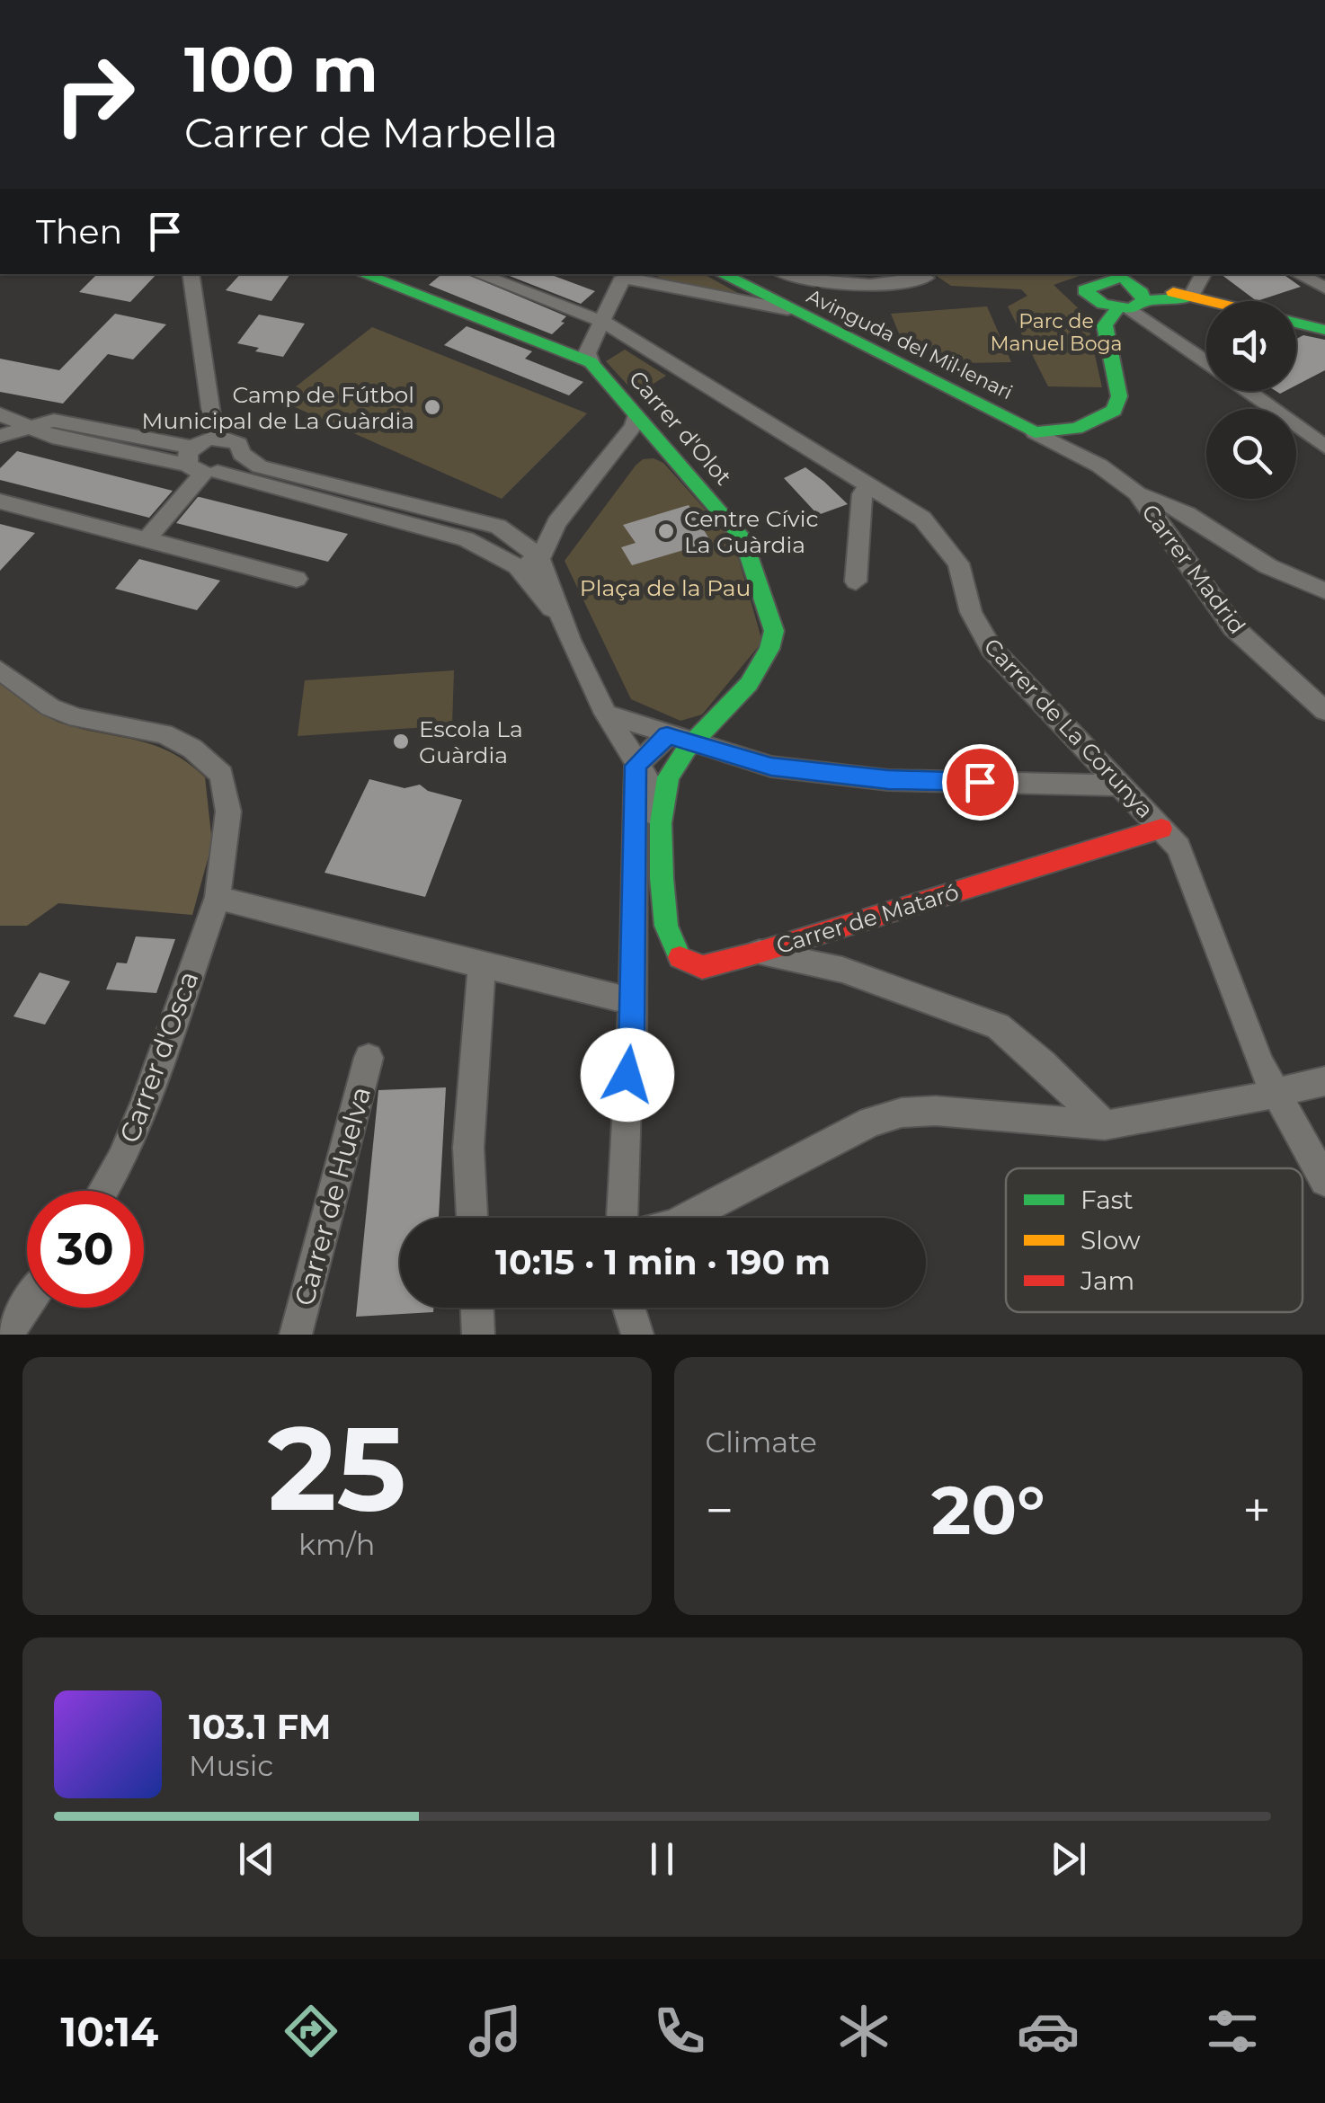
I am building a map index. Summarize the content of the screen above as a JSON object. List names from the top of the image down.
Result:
{
  "streets": {
    "street": [
      "Avinguda del Mil·lenari",
      "Carrer d'Olot",
      "Carrer Madrid",
      "Carrer de La Corunya",
      "Carrer de Mataró",
      "Carrer d'Osca",
      "Carrer de Huelva"
    ]
  },
  "crossings": [
    ["Avinguda del Mil·lenari", "Carrer Madrid"],
    ["Carrer d'Olot", "Carrer de Mataró"],
    ["Carrer de La Corunya", "Carrer de Mataró"]
  ],
  "parks": ["Parc de Manuel Boga", "Plaça de la Pau"],
  "places": ["Camp de Fútbol Municipal de La Guàrdia", "Centre Cívic La Guàrdia", "Escola La Guàrdia"],
  "legend": ["Fast", "Slow", "Jam"],
  "page": {
    "turn": ["100 m", "Carrer de Marbella"],
    "then": "Then",
    "limit": "30",
    "trip": "10:15 · 1 min · 190 m",
    "tile": [
      ["25", "km/h"],
      "Climate"
    ],
    "heat": ["−", "20°", "+"],
    "song": ["103.1 FM", "Music"],
    "tabs": "10:14"
  }
}
